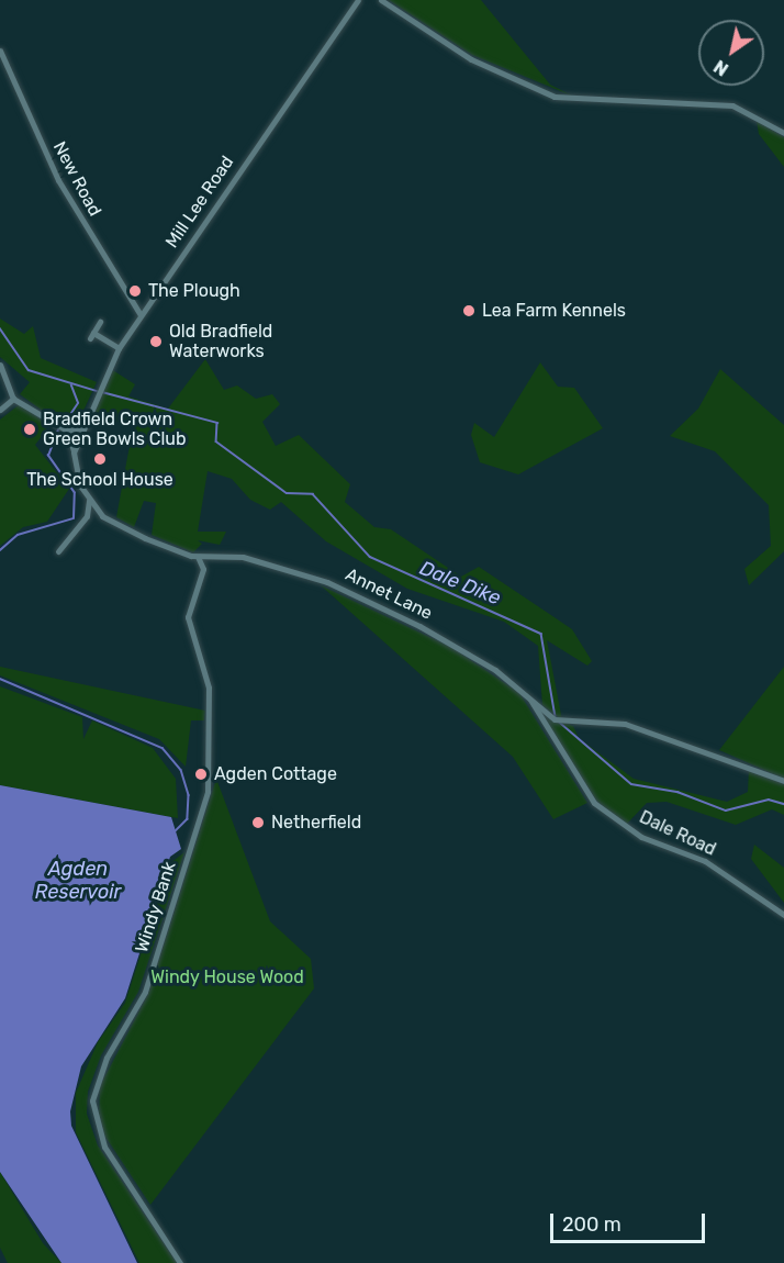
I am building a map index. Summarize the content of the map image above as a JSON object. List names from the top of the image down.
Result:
{
  "streets": {
    "street": [
      "New Road",
      "Mill Lee Road",
      "Annet Lane",
      "Dale Road",
      "Windy Bank"
    ]
  },
  "crossings": [
    ["New Road", "Mill Lee Road"],
    ["Annet Lane", "Dale Road"],
    ["Annet Lane", "Windy Bank"]
  ],
  "water": ["Dale Dike", "Agden Reservoir"],
  "parks": ["Windy House Wood"],
  "places": [
    "The Plough",
    "Lea Farm Kennels",
    "Old Bradfield Waterworks",
    "Bradfield Crown Green Bowls Club",
    "The School House",
    "Agden Cottage",
    "Netherfield"
  ],
  "scale_bar": "200 m",
  "north": "bottom left"
}
